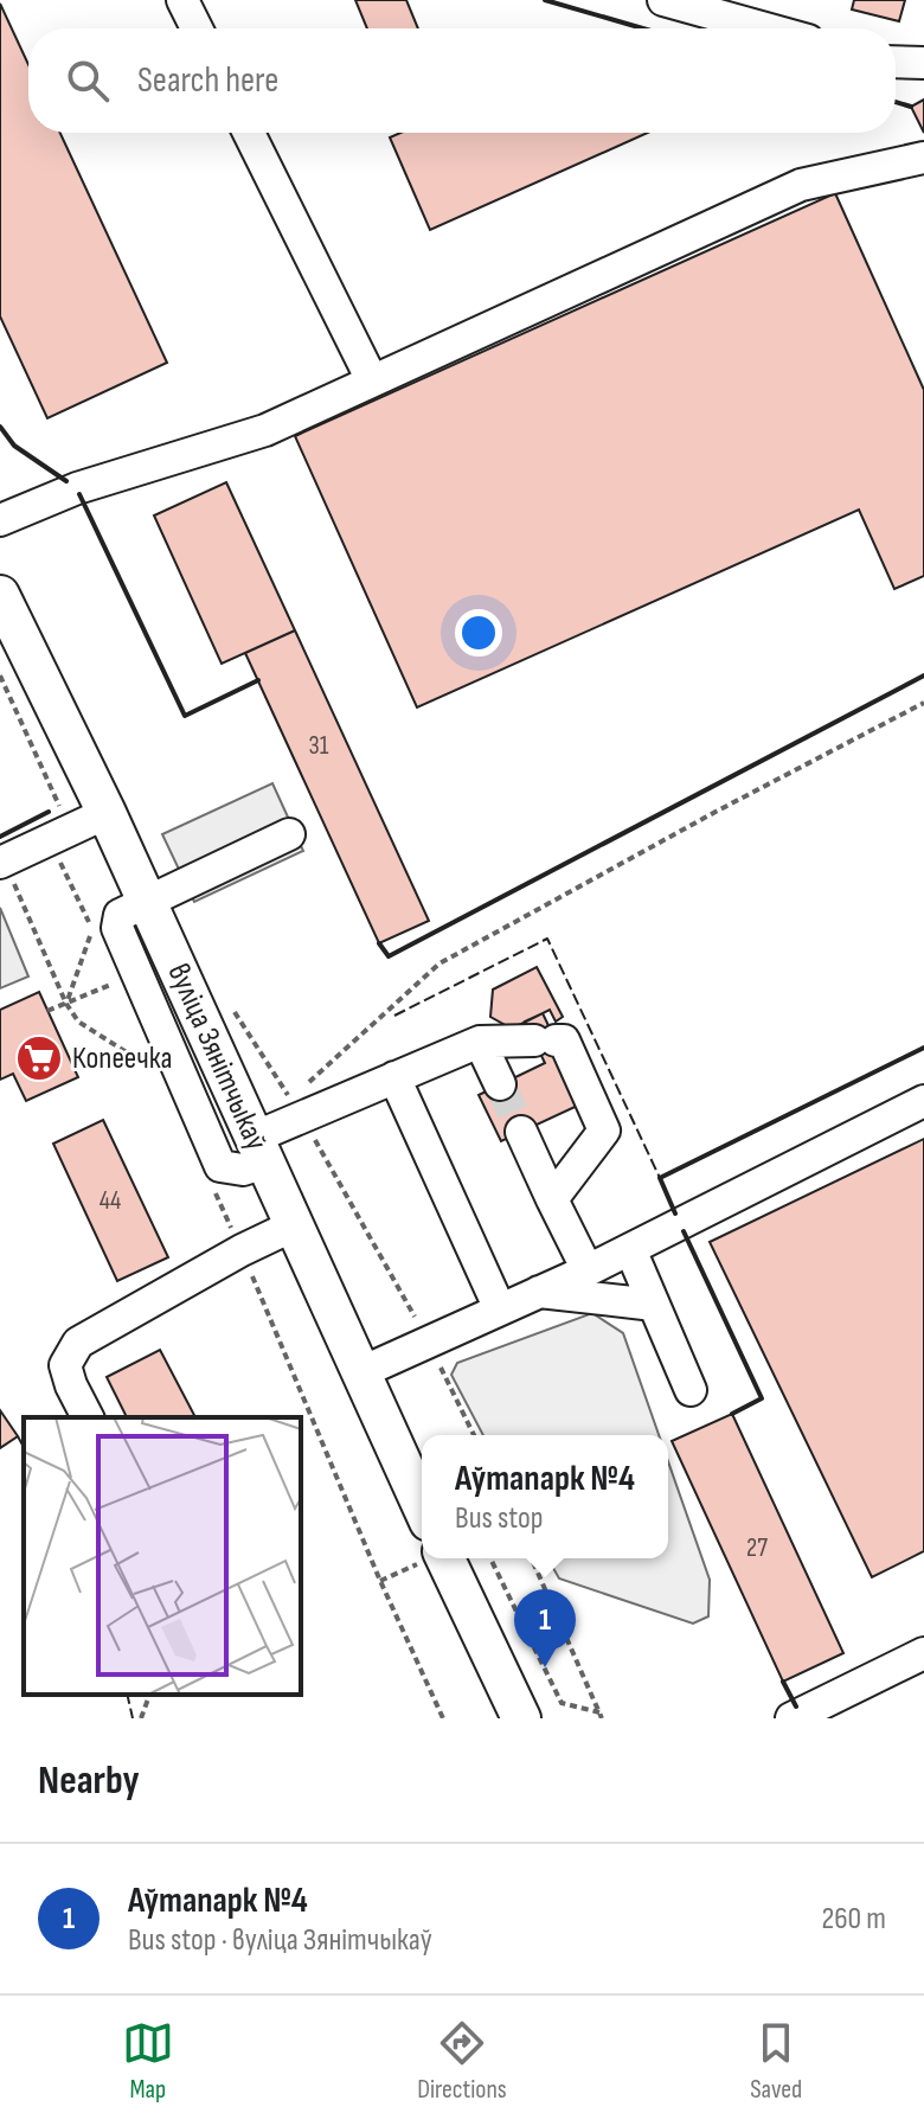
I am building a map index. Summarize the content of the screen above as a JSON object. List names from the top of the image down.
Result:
{
  "streets": {
    "main road": ["вуліца Зянітчыкаў"]
  },
  "places": {
    "supermarket": ["Копеечка"]
  },
  "house_numbers": ["31", "44", "27"],
  "page": {
    "search": "Search here",
    "popup": ["Аўтапарк №4", "Bus stop"],
    "pins": "1",
    "heading": "Nearby",
    "list": [
      {
        "mark": "1",
        "name": "Аўтапарк №4",
        "note": "Bus stop · вуліца Зянітчыкаў",
        "value": "260 m"
      }
    ],
    "nav": ["Map", "Directions", "Saved"]
  }
}
